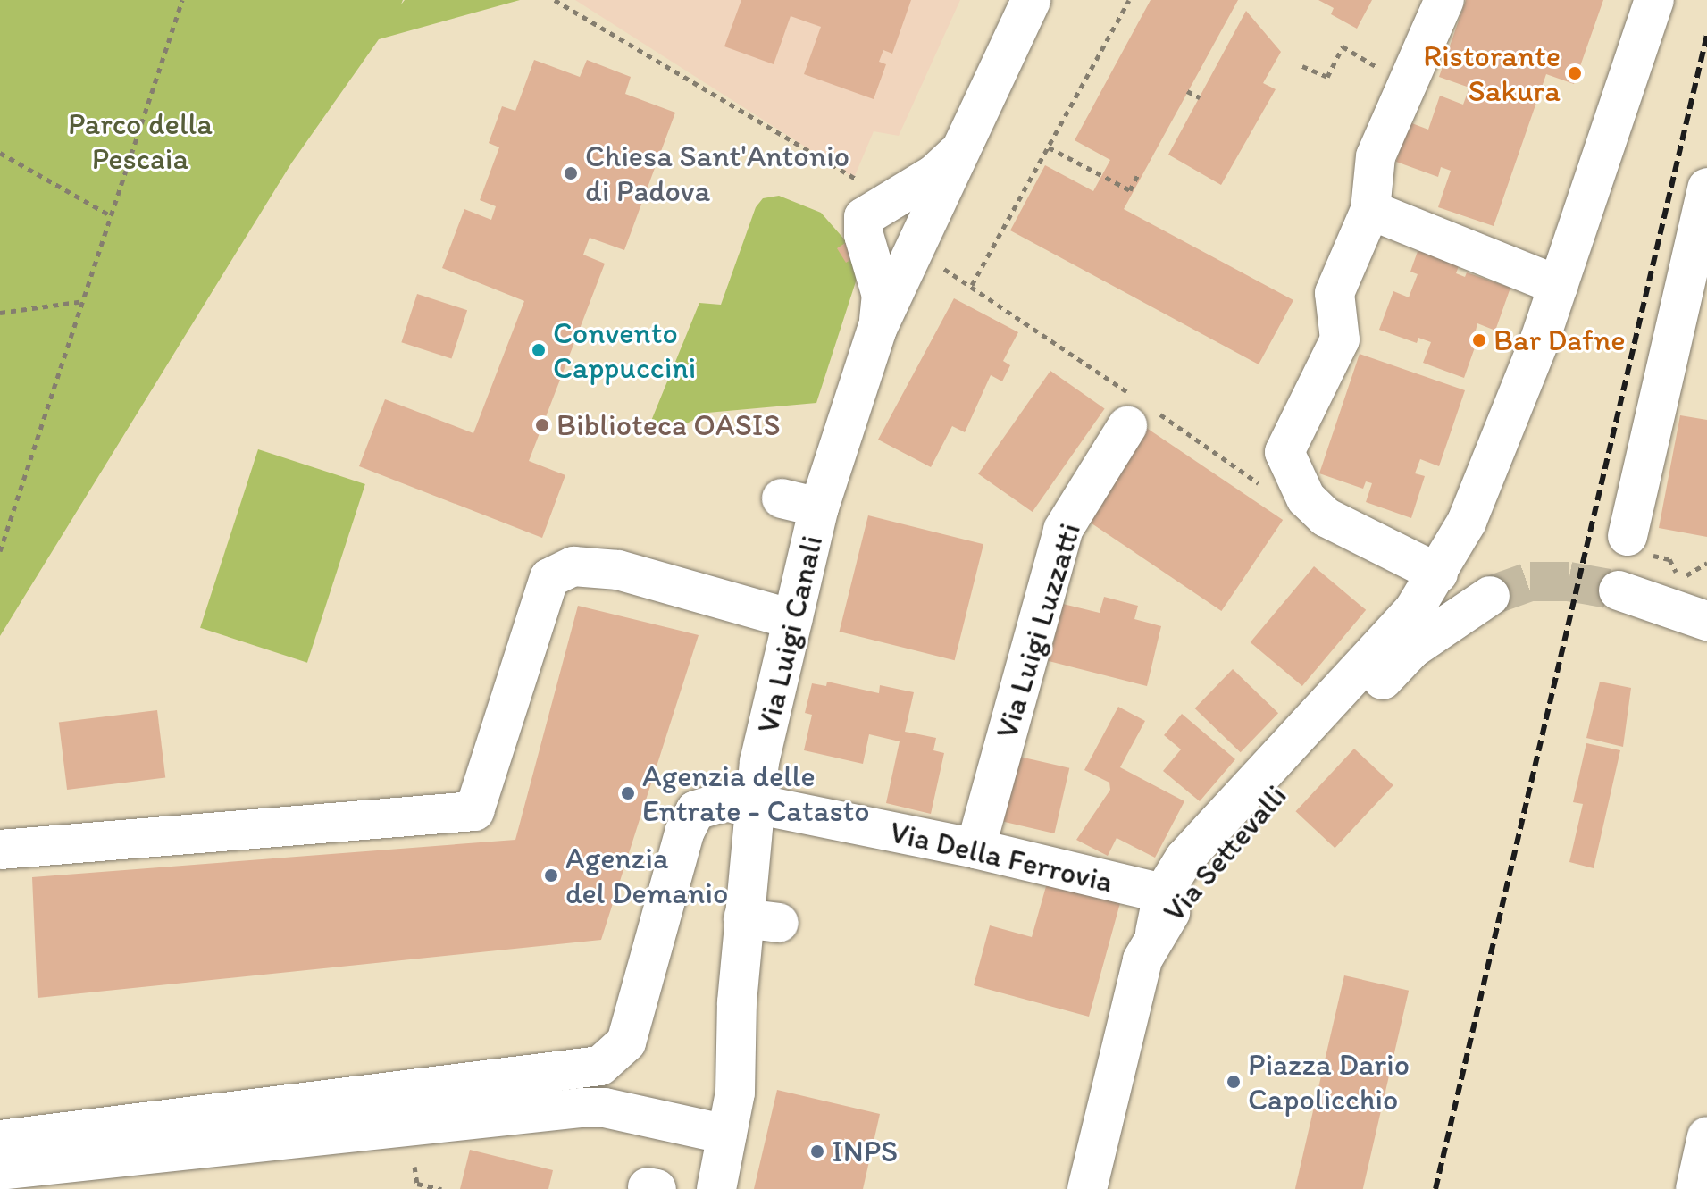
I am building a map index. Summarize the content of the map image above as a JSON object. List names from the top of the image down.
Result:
{
  "streets": {
    "street": [
      "Via Luigi Luzzatti",
      "Via Luigi Canali",
      "Via Settevalli",
      "Via Della Ferrovia"
    ]
  },
  "crossings": [
    ["Via Luigi Luzzatti", "Via Della Ferrovia"],
    ["Via Luigi Canali", "Via Della Ferrovia"]
  ],
  "parks": ["Parco della Pescaia"],
  "places": [
    "Ristorante Sakura",
    "Chiesa Sant'Antonio di Padova",
    "Bar Dafne",
    "Convento Cappuccini",
    "Biblioteca OASIS",
    "Agenzia delle Entrate - Catasto",
    "Agenzia del Demanio",
    "Piazza Dario Capolicchio",
    "INPS"
  ]
}
